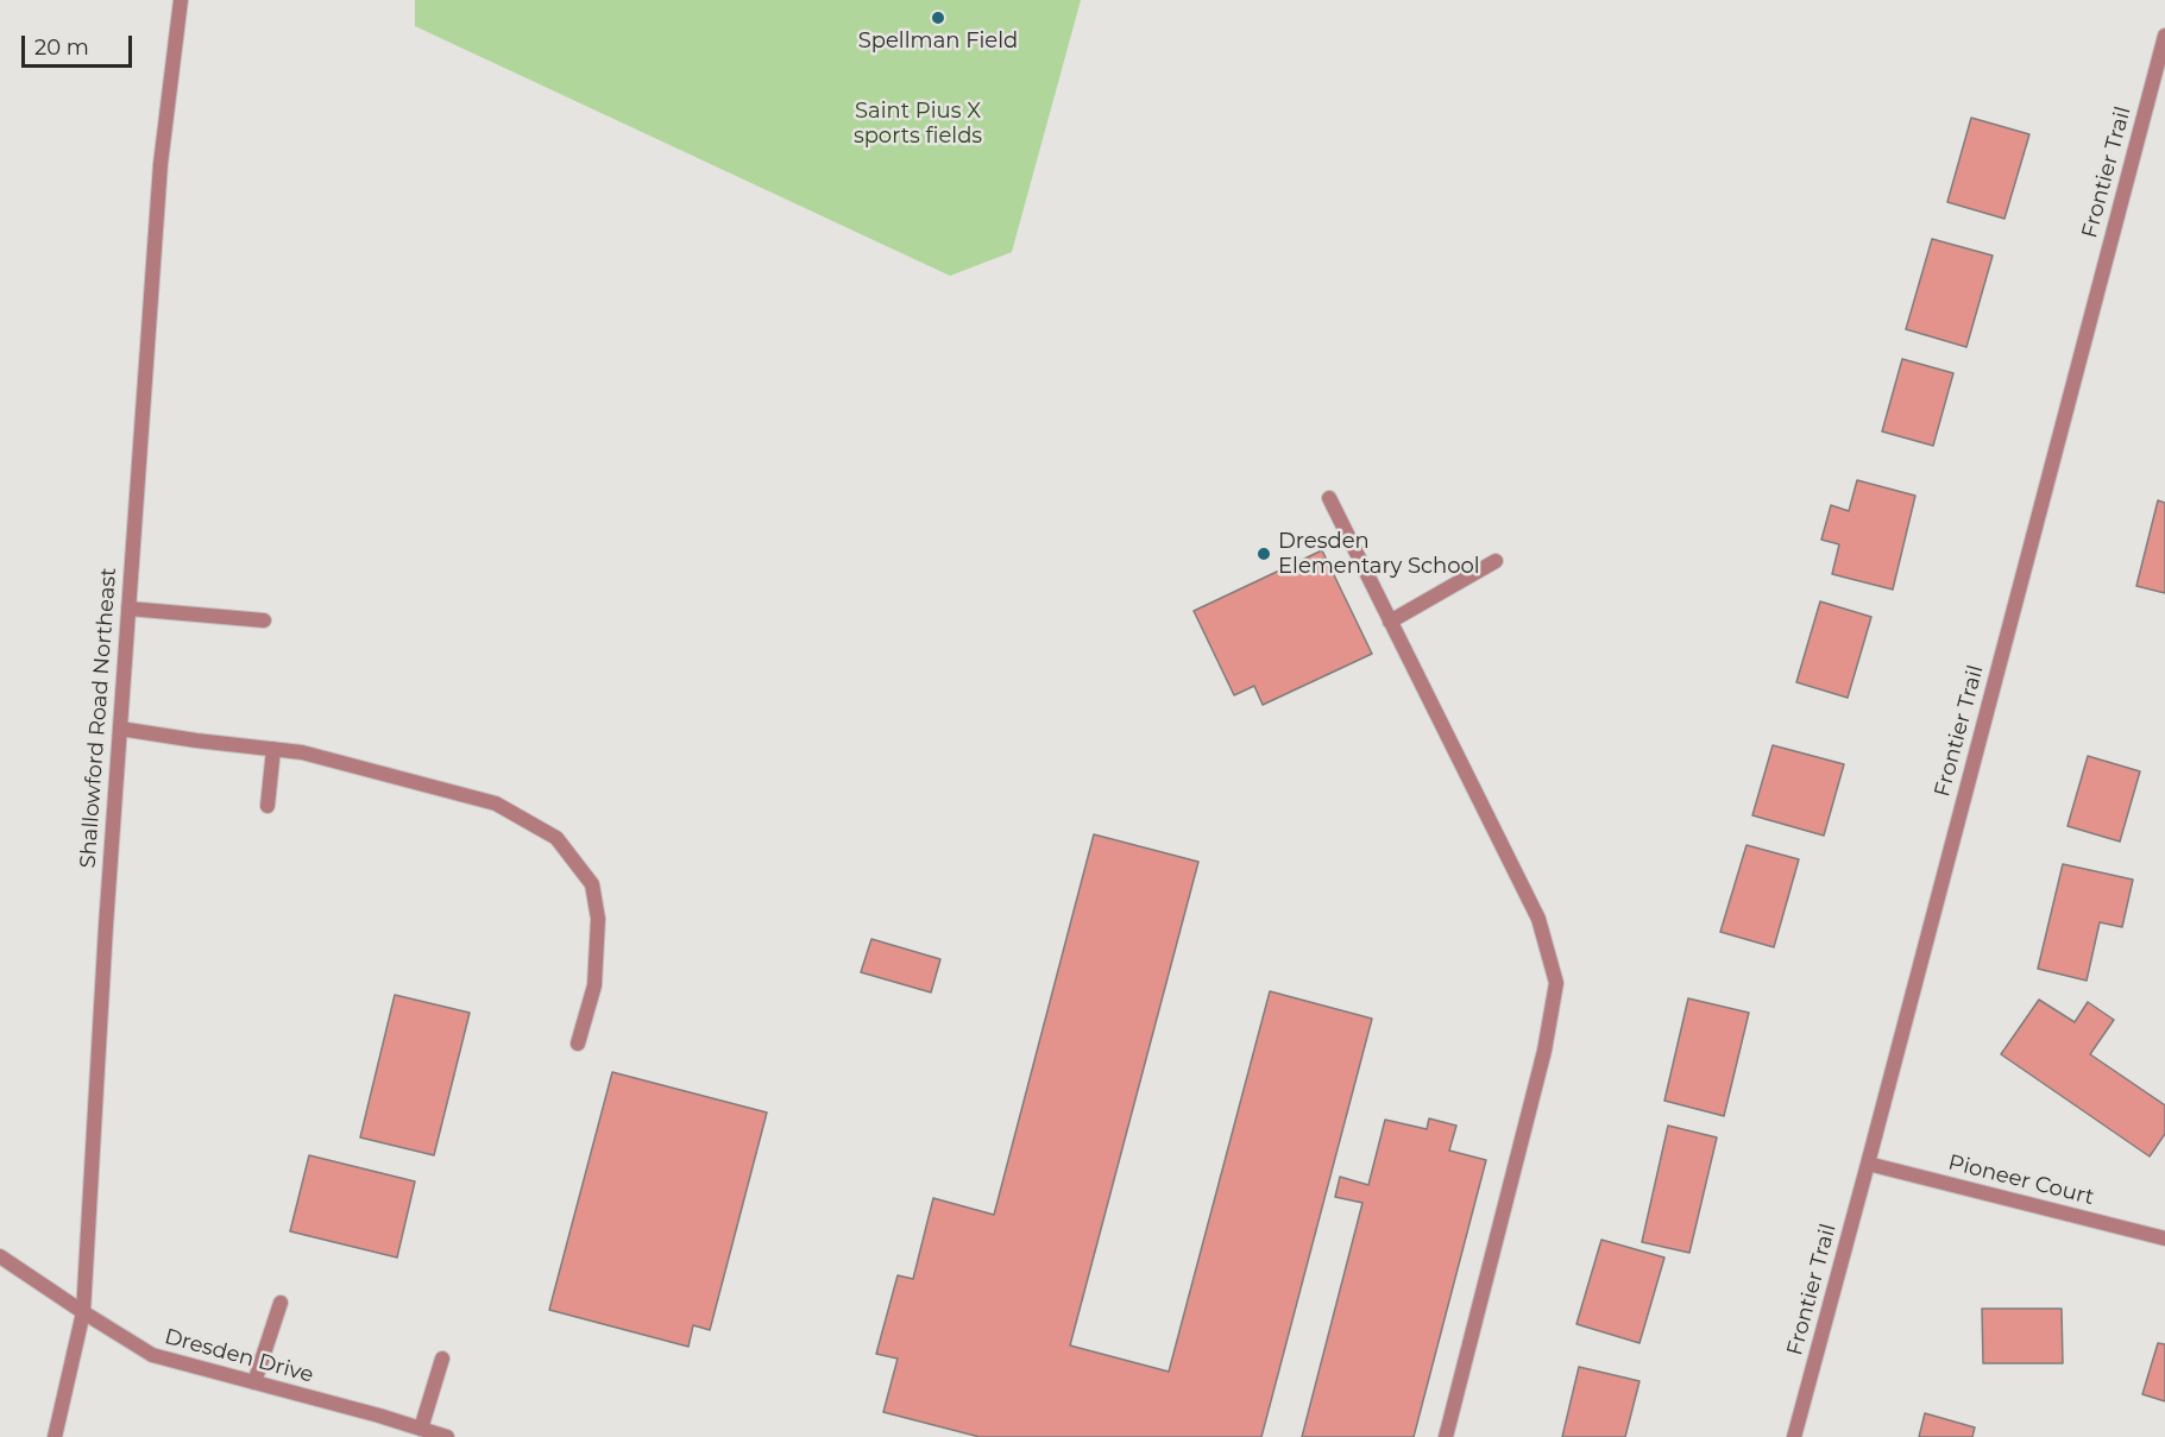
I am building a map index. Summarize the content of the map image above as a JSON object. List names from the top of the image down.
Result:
{
  "streets": {
    "street": [
      "Frontier Trail",
      "Shallowford Road Northeast",
      "Pioneer Court",
      "Dresden Drive"
    ]
  },
  "crossings": [
    ["Frontier Trail", "Pioneer Court"],
    ["Shallowford Road Northeast", "Dresden Drive"]
  ],
  "parks": ["Saint Pius X sports fields"],
  "places": ["Spellman Field", "Dresden Elementary School"],
  "scale_bar": "20 m"
}
